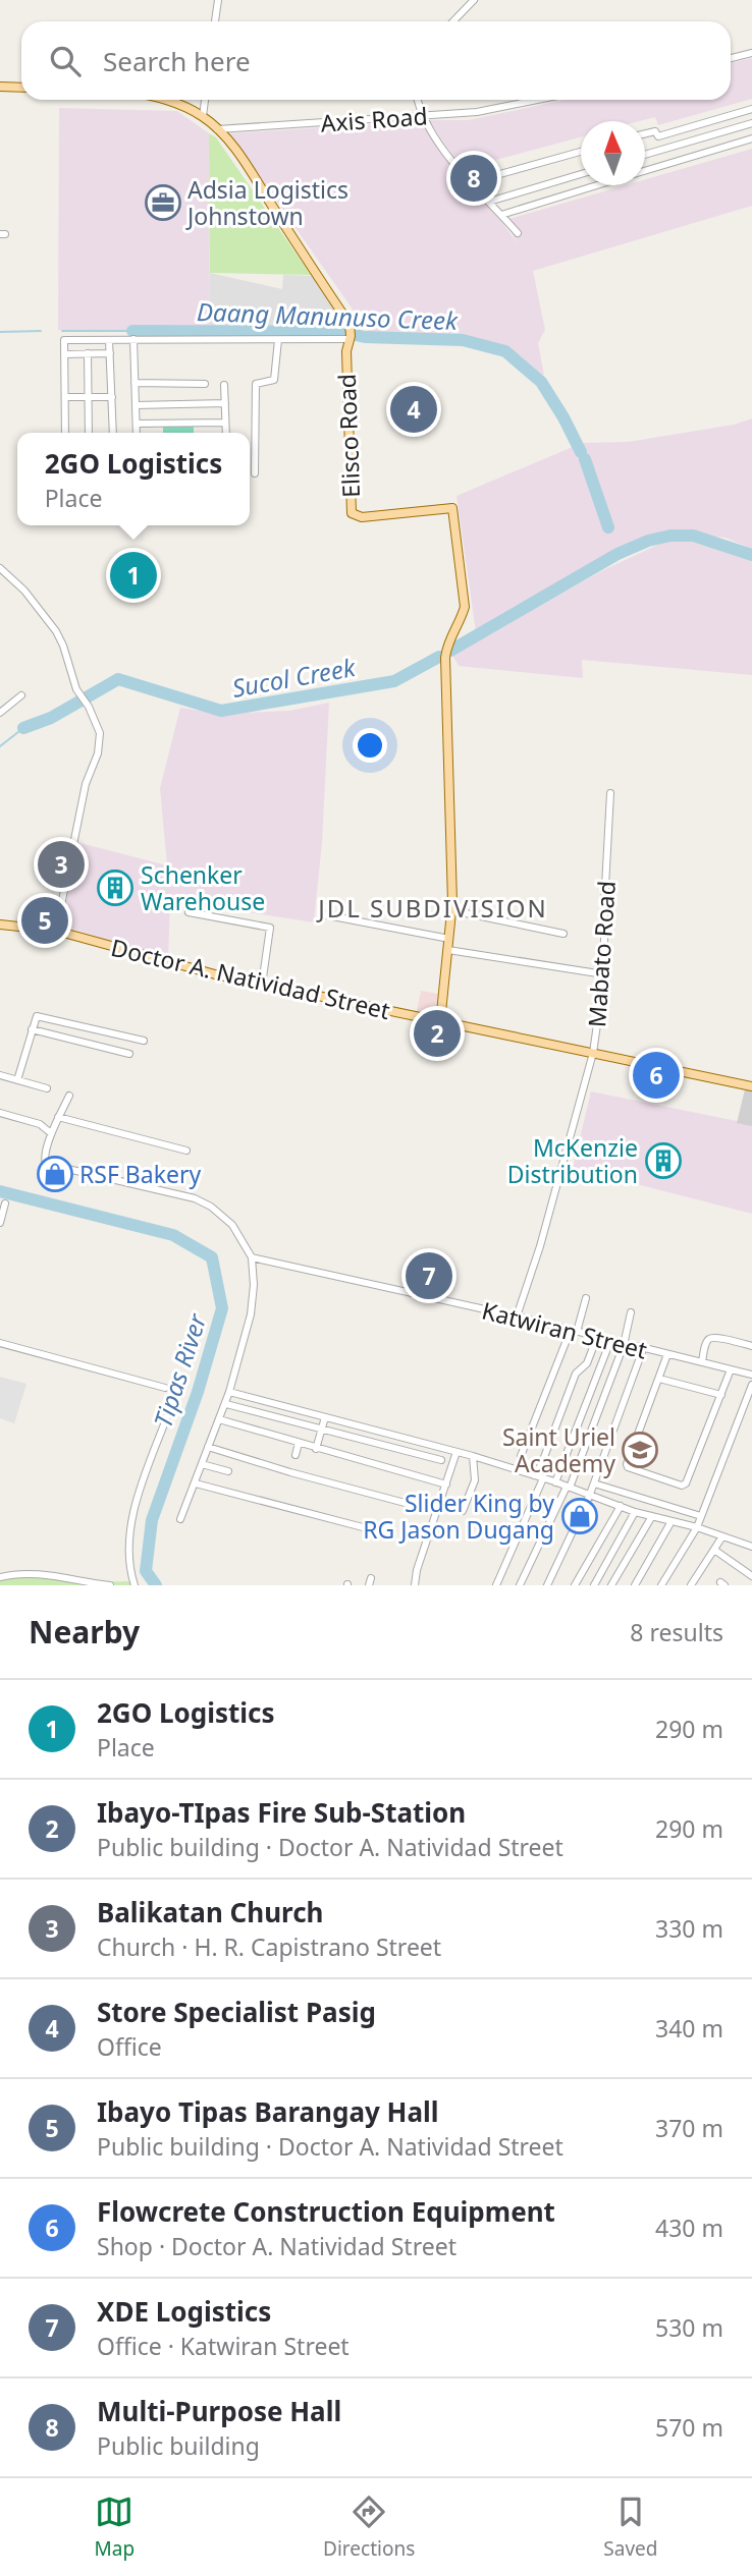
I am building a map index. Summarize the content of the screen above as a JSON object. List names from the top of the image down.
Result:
{
  "streets": {
    "main road": ["Elisco Road", "Doctor A. Natividad Street"],
    "street": ["Axis Road", "Mabato Road", "Katwiran Street"]
  },
  "crossings": [
    ["Elisco Road", "Doctor A. Natividad Street"],
    ["Mabato Road", "Doctor A. Natividad Street"],
    ["Mabato Road", "Katwiran Street"]
  ],
  "districts": ["JDL SUBDIVISION"],
  "water": ["Daang Manunuso Creek", "Sucol Creek", "Tipas River"],
  "places": {
    "office": ["Adsia Logistics Johnstown"],
    "building": ["Schenker Warehouse", "McKenzie Distribution"],
    "shop": ["RSF Bakery", "Slider King by RG Jason Dugang"],
    "school or university": ["Saint Uriel Academy"]
  },
  "north": "top",
  "page": {
    "search": "Search here",
    "pins": [
      "8",
      "4",
      "1",
      "3",
      "5",
      "2",
      "6",
      "7"
    ],
    "popup": ["2GO Logistics", "Place"],
    "heading": ["Nearby", "8 results"],
    "list": [
      {
        "mark": "1",
        "name": "2GO Logistics",
        "note": "Place",
        "value": "290 m"
      },
      {
        "mark": "2",
        "name": "Ibayo-TIpas Fire Sub-Station",
        "note": "Public building · Doctor A. Natividad Street",
        "value": "290 m"
      },
      {
        "mark": "3",
        "name": "Balikatan Church",
        "note": "Church · H. R. Capistrano Street",
        "value": "330 m"
      },
      {
        "mark": "4",
        "name": "Store Specialist Pasig",
        "note": "Office",
        "value": "340 m"
      },
      {
        "mark": "5",
        "name": "Ibayo Tipas Barangay Hall",
        "note": "Public building · Doctor A. Natividad Street",
        "value": "370 m"
      },
      {
        "mark": "6",
        "name": "Flowcrete Construction Equipment",
        "note": "Shop · Doctor A. Natividad Street",
        "value": "430 m"
      },
      {
        "mark": "7",
        "name": "XDE Logistics",
        "note": "Office · Katwiran Street",
        "value": "530 m"
      },
      {
        "mark": "8",
        "name": "Multi-Purpose Hall",
        "note": "Public building",
        "value": "570 m"
      }
    ],
    "nav": ["Map", "Directions", "Saved"]
  }
}
